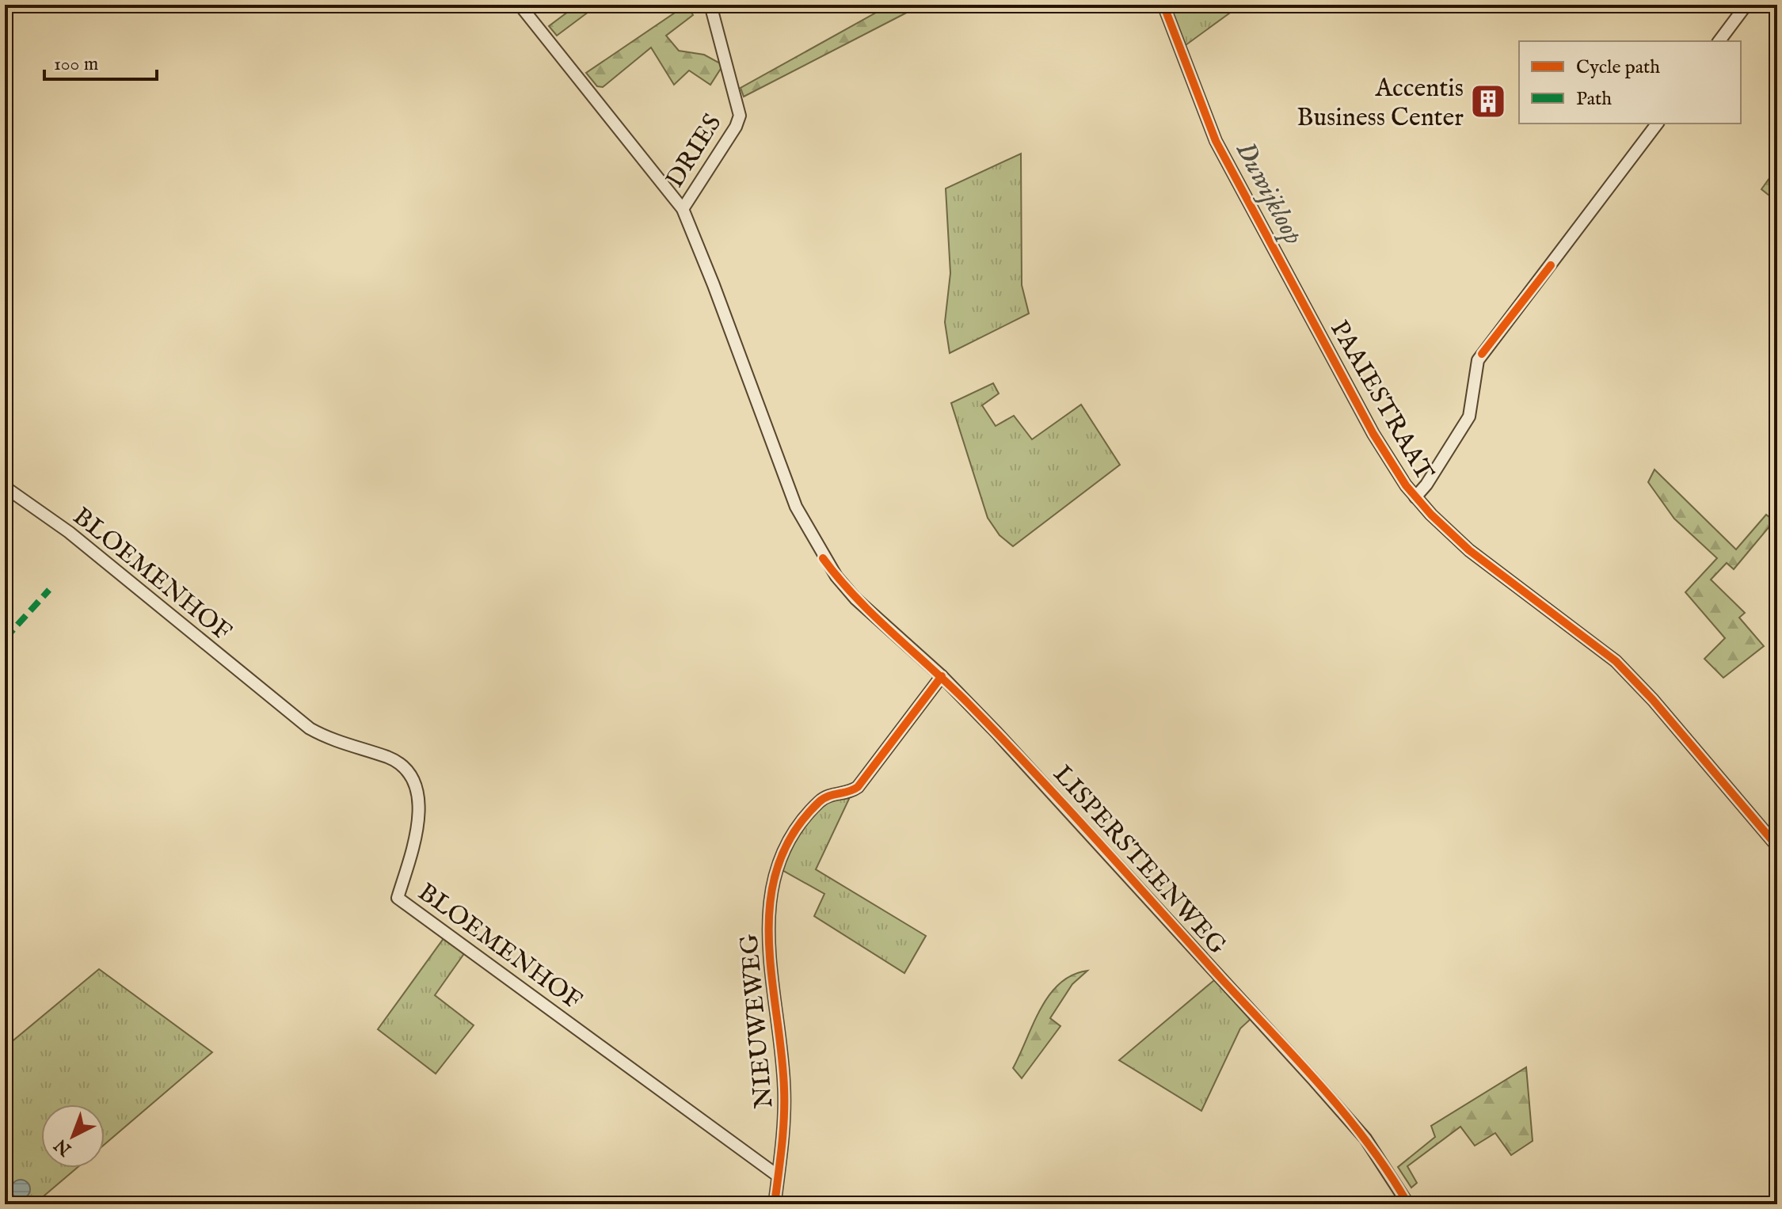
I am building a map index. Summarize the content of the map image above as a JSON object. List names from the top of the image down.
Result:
{
  "streets": {
    "street": [
      "DRIES",
      "PAAIESTRAAT",
      "BLOEMENHOF",
      "LISPERSTEENWEG",
      "NIEUWEWEG"
    ]
  },
  "crossings": [
    ["DRIES", "LISPERSTEENWEG"],
    ["BLOEMENHOF", "NIEUWEWEG"],
    ["LISPERSTEENWEG", "NIEUWEWEG"]
  ],
  "water": ["Duwijkloop"],
  "places": {
    "building": ["Accentis Business Center"]
  },
  "legend": ["Cycle path", "Path"],
  "scale_bar": "100 m",
  "north": "bottom left"
}
